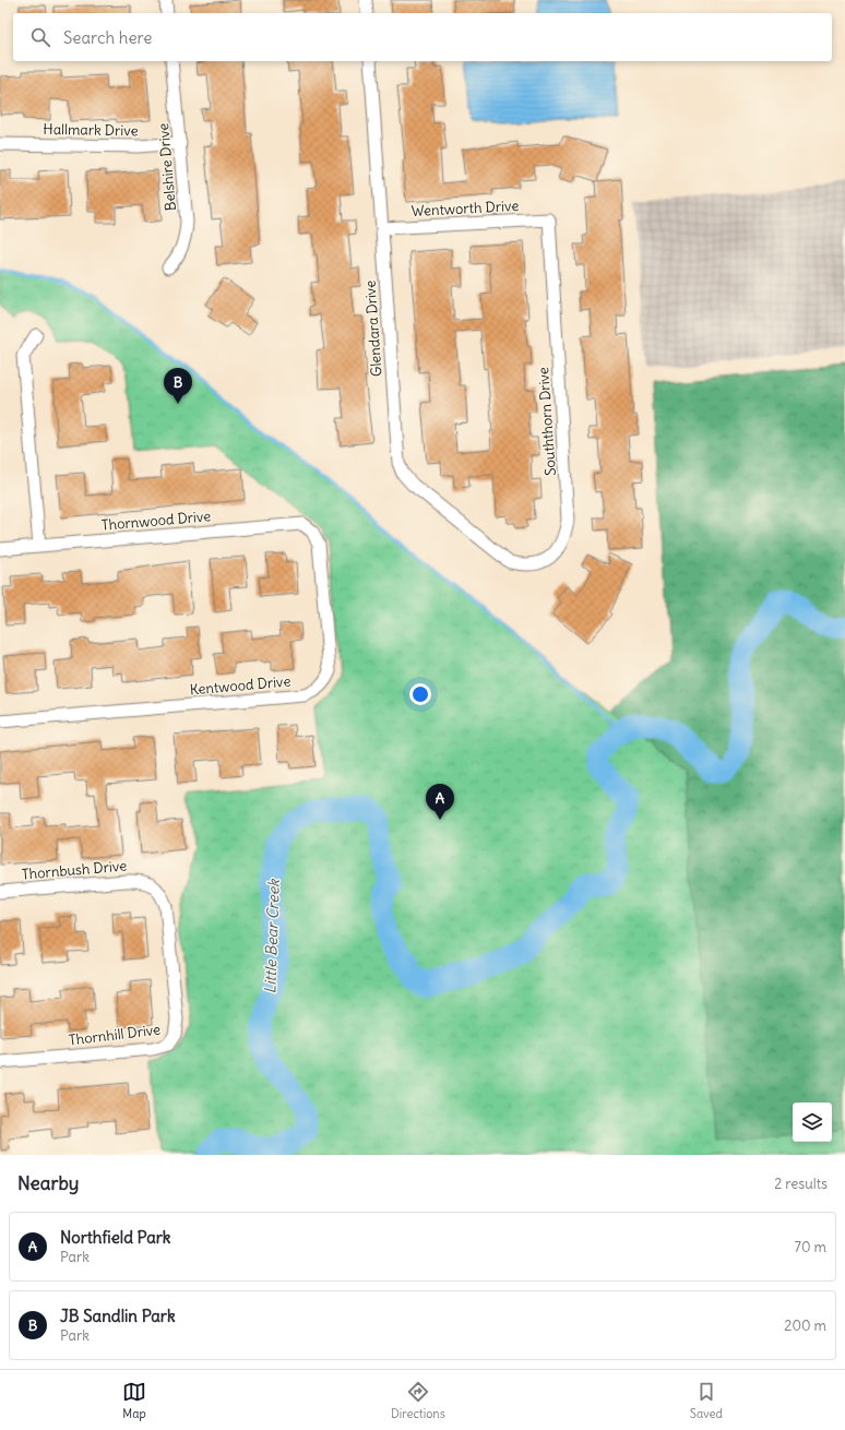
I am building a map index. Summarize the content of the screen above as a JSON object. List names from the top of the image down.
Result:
{
  "streets": {
    "street": [
      "Hallmark Drive",
      "Belshire Drive",
      "Wentworth Drive",
      "Glendara Drive",
      "Souththorn Drive",
      "Thornwood Drive",
      "Kentwood Drive",
      "Thornbush Drive",
      "Thornhill Drive"
    ]
  },
  "crossings": [
    ["Hallmark Drive", "Belshire Drive"],
    ["Wentworth Drive", "Glendara Drive"],
    ["Wentworth Drive", "Souththorn Drive"],
    ["Glendara Drive", "Souththorn Drive"],
    ["Thornwood Drive", "Kentwood Drive"],
    ["Thornbush Drive", "Thornhill Drive"]
  ],
  "water": ["Little Bear Creek"],
  "page": {
    "search": "Search here",
    "pins": ["B", "A"],
    "heading": ["Nearby", "2 results"],
    "list": [
      {
        "mark": "A",
        "name": "Northfield Park",
        "note": "Park",
        "value": "70 m"
      },
      {
        "mark": "B",
        "name": "JB Sandlin Park",
        "note": "Park",
        "value": "200 m"
      }
    ],
    "nav": ["Map", "Directions", "Saved"]
  }
}
